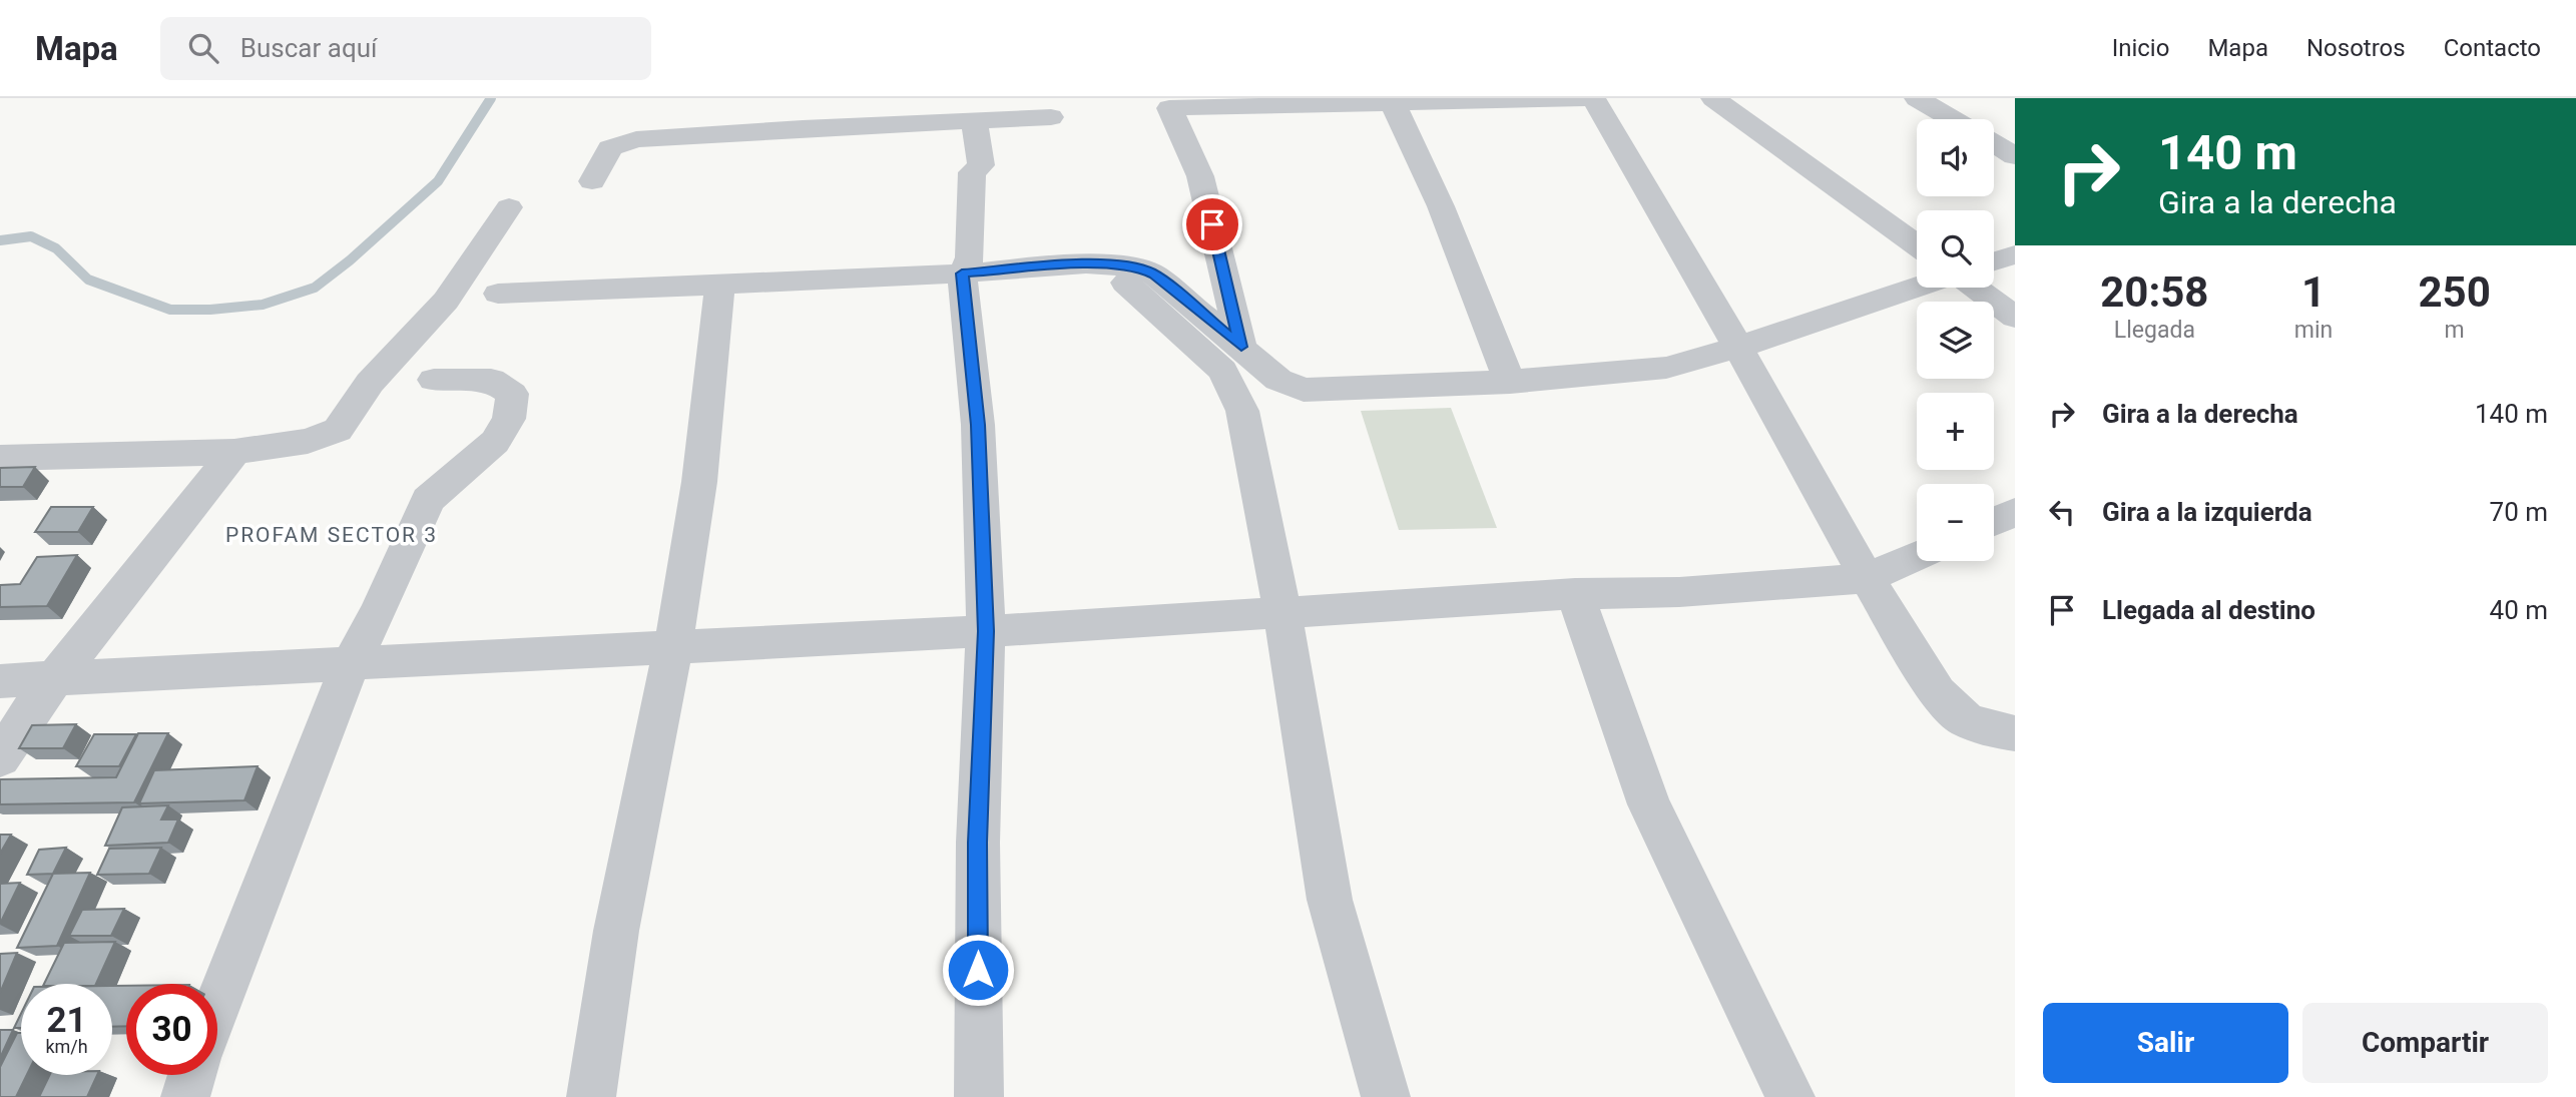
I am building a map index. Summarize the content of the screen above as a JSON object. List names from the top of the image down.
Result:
{
  "districts": ["PROFAM SECTOR 3"],
  "page": {
    "header": "Mapa",
    "search": "Buscar aquí",
    "nav": [
      "Inicio",
      "Mapa",
      "Nosotros",
      "Contacto"
    ],
    "turn": ["140 m", "Gira a la derecha"],
    "map_buttons": ["+", "−"],
    "eta": [
      "20:58",
      "Llegada",
      "1",
      "min",
      "250",
      "m"
    ],
    "list": [
      {
        "name": "Gira a la derecha",
        "value": "140 m"
      },
      {
        "name": "Gira a la izquierda",
        "value": "70 m"
      },
      {
        "name": "Llegada al destino",
        "value": "40 m"
      }
    ],
    "speed": "21 km/h",
    "limit": "30",
    "buttons": ["Salir", "Compartir"]
  }
}
